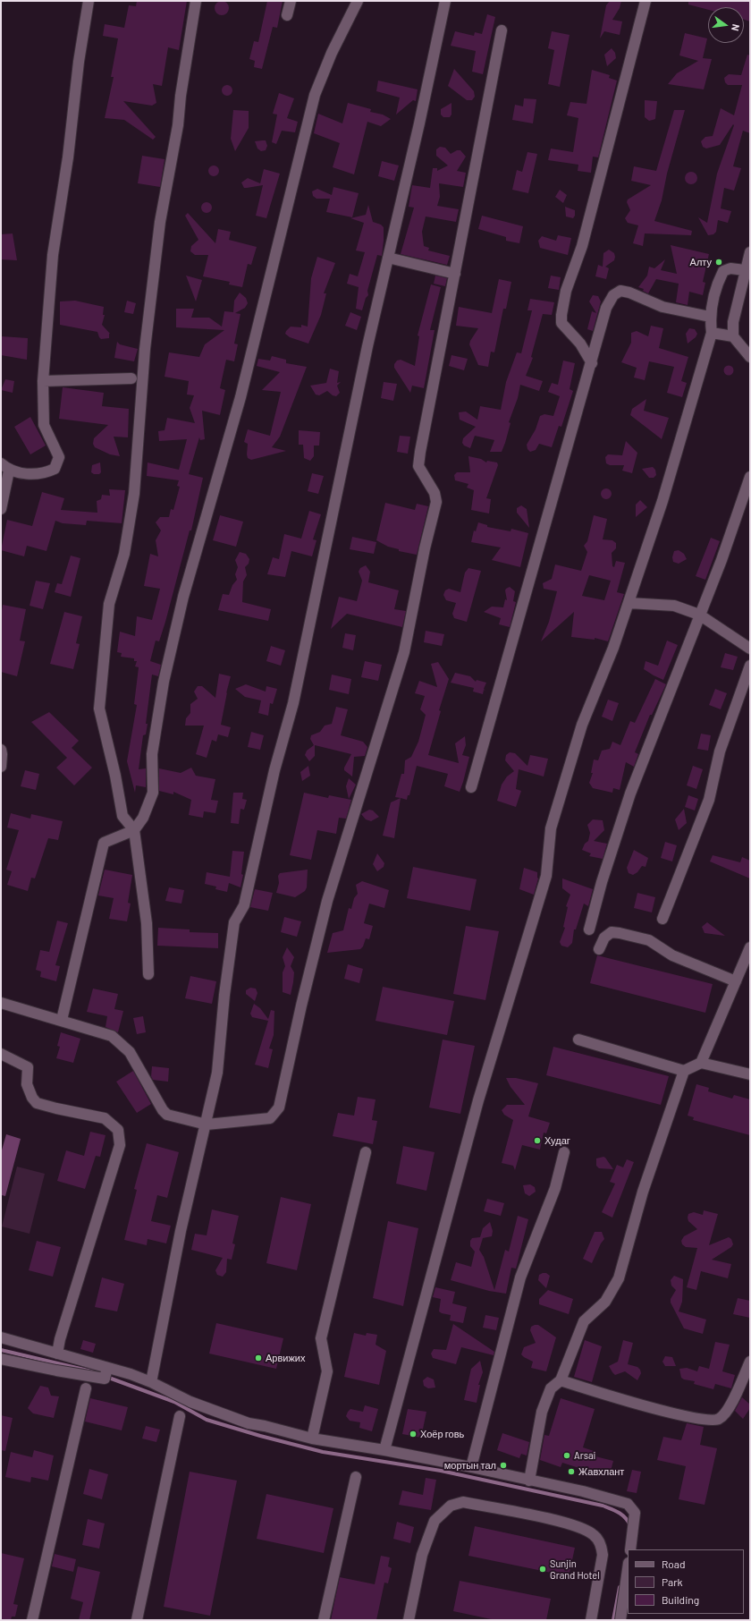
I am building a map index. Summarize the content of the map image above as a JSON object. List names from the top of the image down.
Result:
{
  "places": [
    "Алту",
    "Худаг",
    "Арвижих",
    "Хоёр говь",
    "Arsai",
    "мортын тал",
    "Жавхлант",
    "Sunjin Grand Hotel"
  ],
  "legend": ["Road", "Park", "Building"],
  "north": "right"
}
